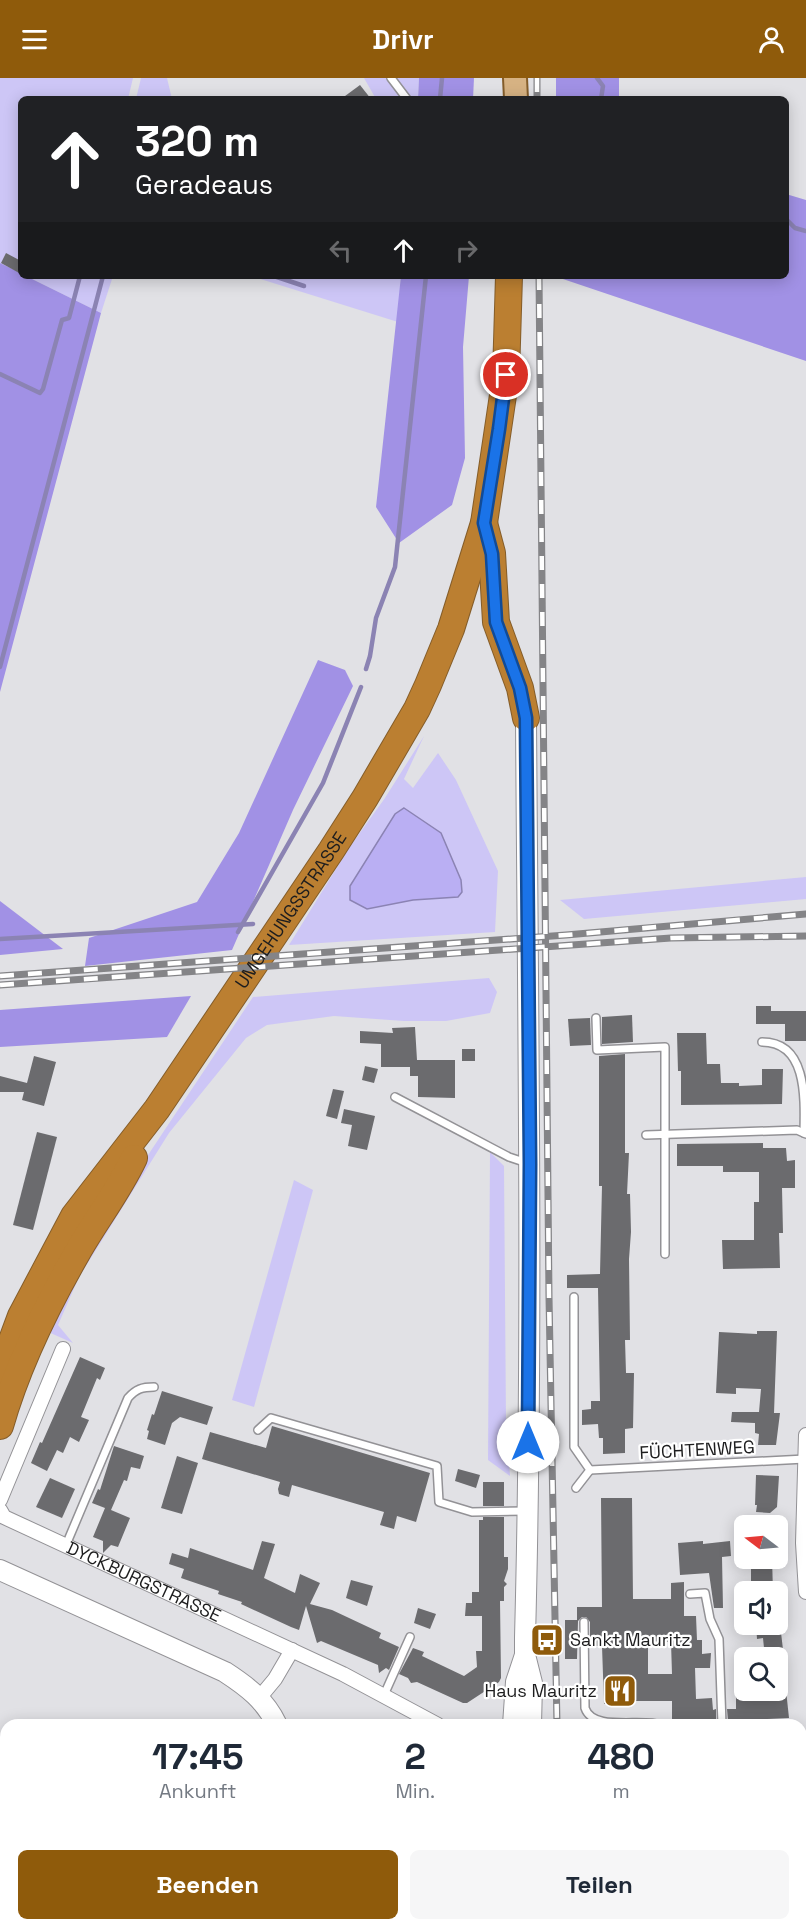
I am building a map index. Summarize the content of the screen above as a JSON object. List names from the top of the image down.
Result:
{
  "streets": {
    "highway": ["UMGEHUNGSSTRASSE"],
    "street": ["DYCKBURGSTRASSE"],
    "lane": ["FÜCHTENWEG"]
  },
  "places": {
    "bus stop": ["Sankt Mauritz"],
    "restaurant": ["Haus Mauritz"]
  },
  "north": "left",
  "page": {
    "header": "Drivr",
    "turn": ["320 m", "Geradeaus"],
    "eta": [
      "17:45",
      "Ankunft",
      "2",
      "Min.",
      "480",
      "m"
    ],
    "buttons": ["Beenden", "Teilen"]
  }
}
